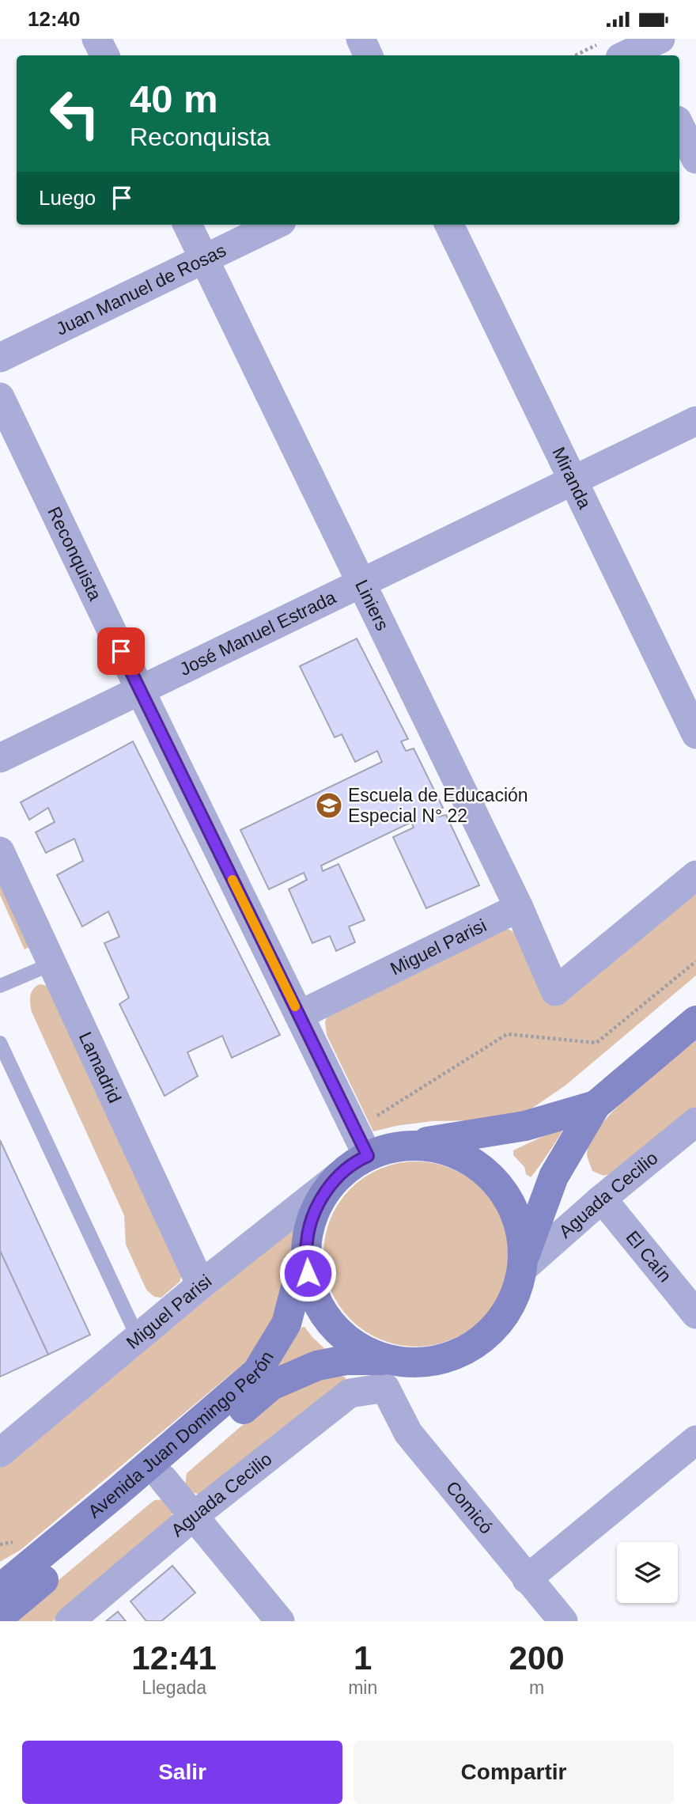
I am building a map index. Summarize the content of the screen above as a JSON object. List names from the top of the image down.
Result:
{
  "streets": {
    "main road": ["Avenida Juan Domingo Perón"],
    "street": [
      "Juan Manuel de Rosas",
      "Miranda",
      "Reconquista",
      "Liniers",
      "José Manuel Estrada",
      "Miguel Parisi",
      "Lamadrid",
      "Aguada Cecilio",
      "El Caín",
      "Comicó"
    ]
  },
  "crossings": [
    ["Juan Manuel de Rosas", "Liniers"],
    ["Miranda", "José Manuel Estrada"],
    ["Reconquista", "José Manuel Estrada"],
    ["Reconquista", "Miguel Parisi"],
    ["Reconquista", "Avenida Juan Domingo Perón"],
    ["Liniers", "José Manuel Estrada"],
    ["Liniers", "Miguel Parisi"],
    ["Miguel Parisi", "Lamadrid"],
    ["Miguel Parisi", "Avenida Juan Domingo Perón"],
    ["Aguada Cecilio", "El Caín"],
    ["Aguada Cecilio", "Avenida Juan Domingo Perón"],
    ["Aguada Cecilio", "Comicó"],
    ["Avenida Juan Domingo Perón", "Comicó"]
  ],
  "places": {
    "school or university": ["Escuela de Educación Especial N° 22"]
  },
  "page": {
    "status": "12:40",
    "turn": ["40 m", "Reconquista"],
    "then": "Luego",
    "eta": [
      "12:41",
      "Llegada",
      "1",
      "min",
      "200",
      "m"
    ],
    "buttons": ["Salir", "Compartir"]
  }
}
